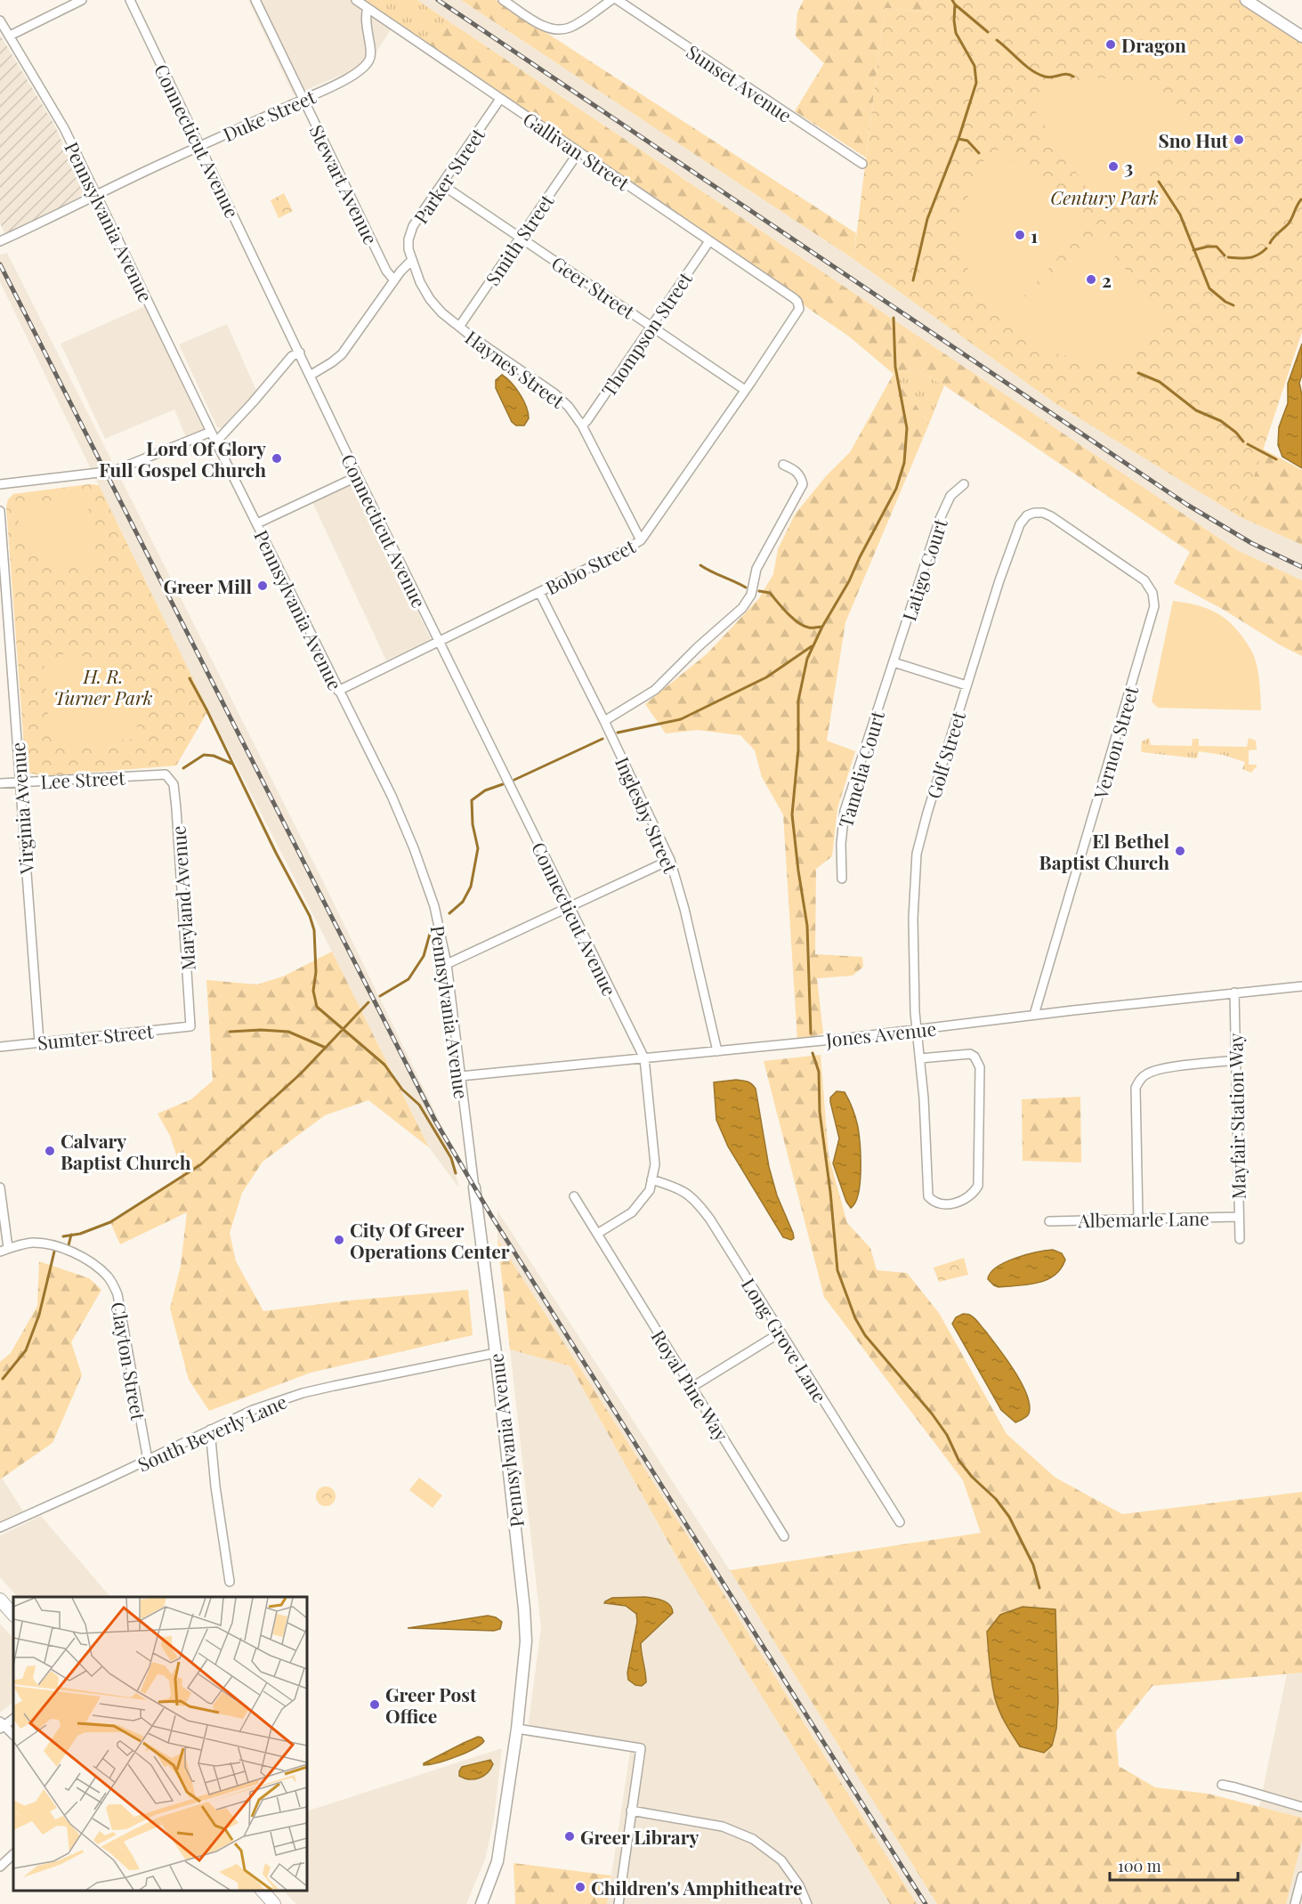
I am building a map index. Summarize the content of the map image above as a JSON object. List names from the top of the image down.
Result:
{
  "streets": {
    "street": [
      "Sunset Avenue",
      "Duke Street",
      "Connecticut Avenue",
      "Gallivan Street",
      "Parker Street",
      "Stewart Avenue",
      "Pennsylvania Avenue",
      "Smith Street",
      "Geer Street",
      "Thompson Street",
      "Haynes Street",
      "Bobo Street",
      "Latigo Court",
      "Vernon Street",
      "Golf Street",
      "Tamelia Court",
      "Lee Street",
      "Virginia Avenue",
      "Inglesby Street",
      "Maryland Avenue",
      "Jones Avenue",
      "Sumter Street",
      "Mayfair Station Way",
      "Albemarle Lane",
      "Long Grove Lane",
      "Clayton Street",
      "Royal Pine Way",
      "South Beverly Lane"
    ]
  },
  "crossings": [
    ["Duke Street", "Connecticut Avenue"],
    ["Duke Street", "Gallivan Street"],
    ["Duke Street", "Stewart Avenue"],
    ["Duke Street", "Pennsylvania Avenue"],
    ["Connecticut Avenue", "Bobo Street"],
    ["Connecticut Avenue", "Jones Avenue"],
    ["Gallivan Street", "Parker Street"],
    ["Gallivan Street", "Smith Street"],
    ["Gallivan Street", "Thompson Street"],
    ["Gallivan Street", "Bobo Street"],
    ["Parker Street", "Geer Street"],
    ["Parker Street", "Haynes Street"],
    ["Pennsylvania Avenue", "Bobo Street"],
    ["Pennsylvania Avenue", "Jones Avenue"],
    ["Pennsylvania Avenue", "South Beverly Lane"],
    ["Smith Street", "Geer Street"],
    ["Smith Street", "Haynes Street"],
    ["Geer Street", "Thompson Street"],
    ["Geer Street", "Bobo Street"],
    ["Thompson Street", "Haynes Street"],
    ["Haynes Street", "Bobo Street"],
    ["Bobo Street", "Inglesby Street"],
    ["Latigo Court", "Tamelia Court"],
    ["Vernon Street", "Golf Street"],
    ["Vernon Street", "Jones Avenue"],
    ["Golf Street", "Jones Avenue"],
    ["Lee Street", "Virginia Avenue"],
    ["Lee Street", "Maryland Avenue"],
    ["Virginia Avenue", "Sumter Street"],
    ["Inglesby Street", "Jones Avenue"],
    ["Maryland Avenue", "Sumter Street"],
    ["Jones Avenue", "Mayfair Station Way"],
    ["Mayfair Station Way", "Albemarle Lane"],
    ["Clayton Street", "South Beverly Lane"]
  ],
  "parks": ["Century Park", "H. R. Turner Park"],
  "places": [
    "Dragon",
    "Sno Hut",
    "3",
    "1",
    "2",
    "Lord Of Glory Full Gospel Church",
    "Greer Mill",
    "El Bethel Baptist Church",
    "Calvary Baptist Church",
    "City Of Greer Operations Center",
    "Greer Post Office",
    "Greer Library",
    "Children's Amphitheatre"
  ],
  "scale_bar": "100 m"
}
